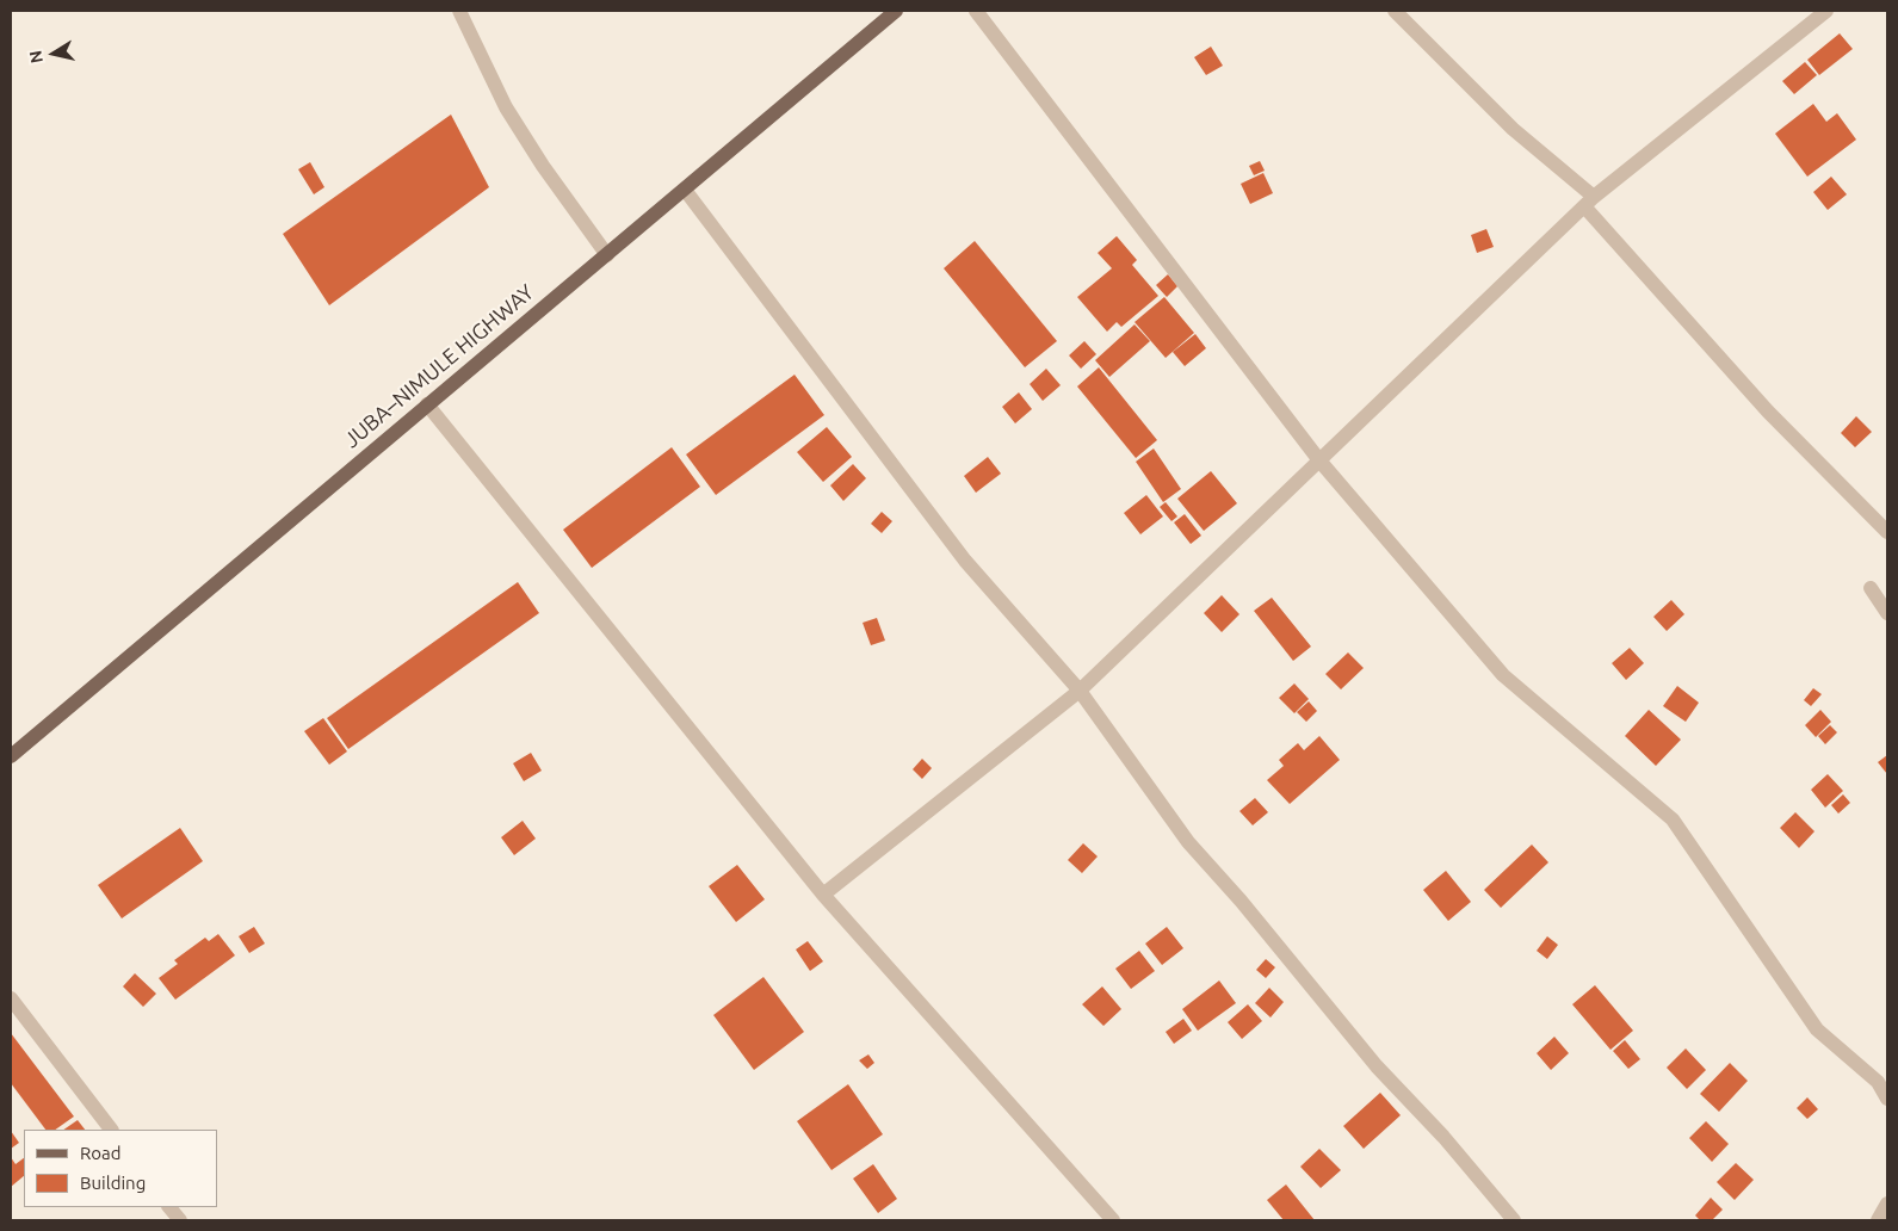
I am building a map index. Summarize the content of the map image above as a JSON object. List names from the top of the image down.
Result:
{
  "streets": {
    "main road": ["JUBA–NIMULE HIGHWAY"]
  },
  "legend": ["Road", "Building"],
  "north": "left"
}
